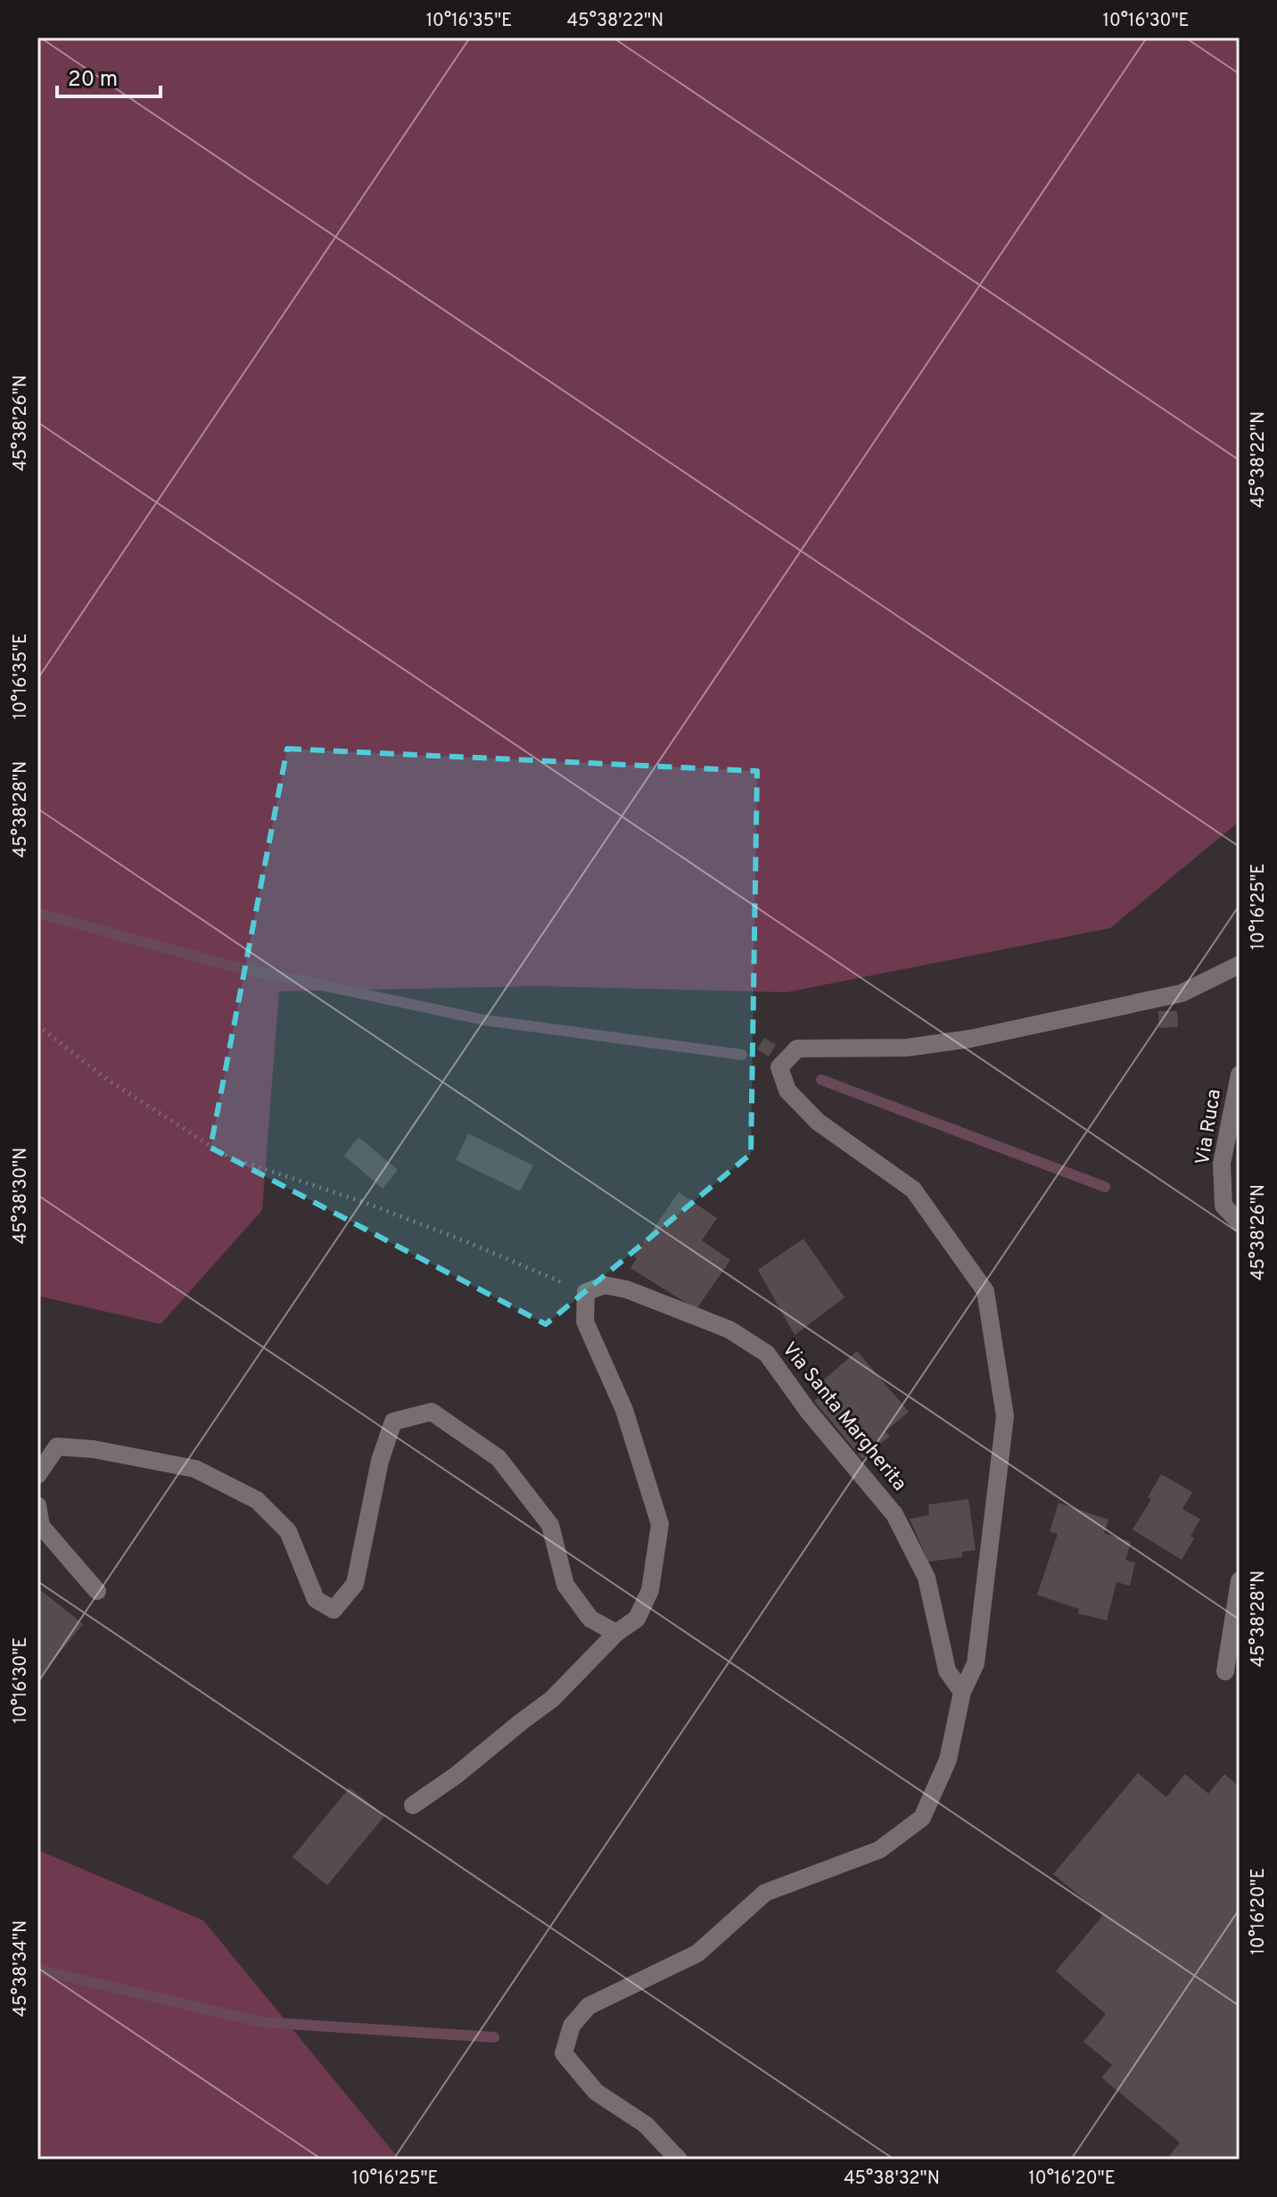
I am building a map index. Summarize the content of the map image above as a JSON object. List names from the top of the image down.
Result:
{
  "streets": {
    "street": ["Via Ruca", "Via Santa Margherita"]
  },
  "scale_bar": "20 m",
  "coordinates": [
    "10°16'35\"E",
    "45°38'22\"N",
    "10°16'30\"E",
    "45°38'26\"N",
    "45°38'28\"N",
    "10°16'25\"E",
    "45°38'30\"N",
    "10°16'20\"E",
    "45°38'34\"N",
    "45°38'32\"N"
  ]
}
